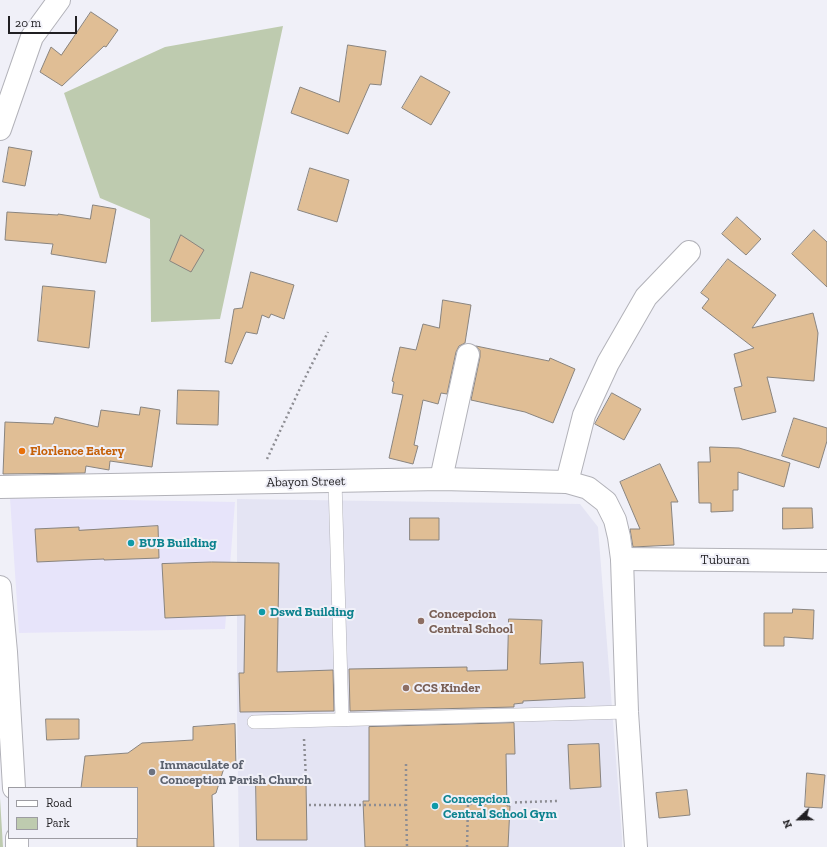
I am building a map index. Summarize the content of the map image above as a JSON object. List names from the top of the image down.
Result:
{
  "streets": {
    "main road": ["Abayon Street", "Tuburan"]
  },
  "crossings": [
    ["Abayon Street", "Tuburan"]
  ],
  "places": [
    "Florlence Eatery",
    "BUB Building",
    "Dswd Building",
    "Concepcion Central School",
    "CCS Kinder",
    "Immaculate of Conception Parish Church",
    "Concepcion Central School Gym"
  ],
  "legend": ["Road", "Park"],
  "scale_bar": "20 m",
  "north": "left"
}
